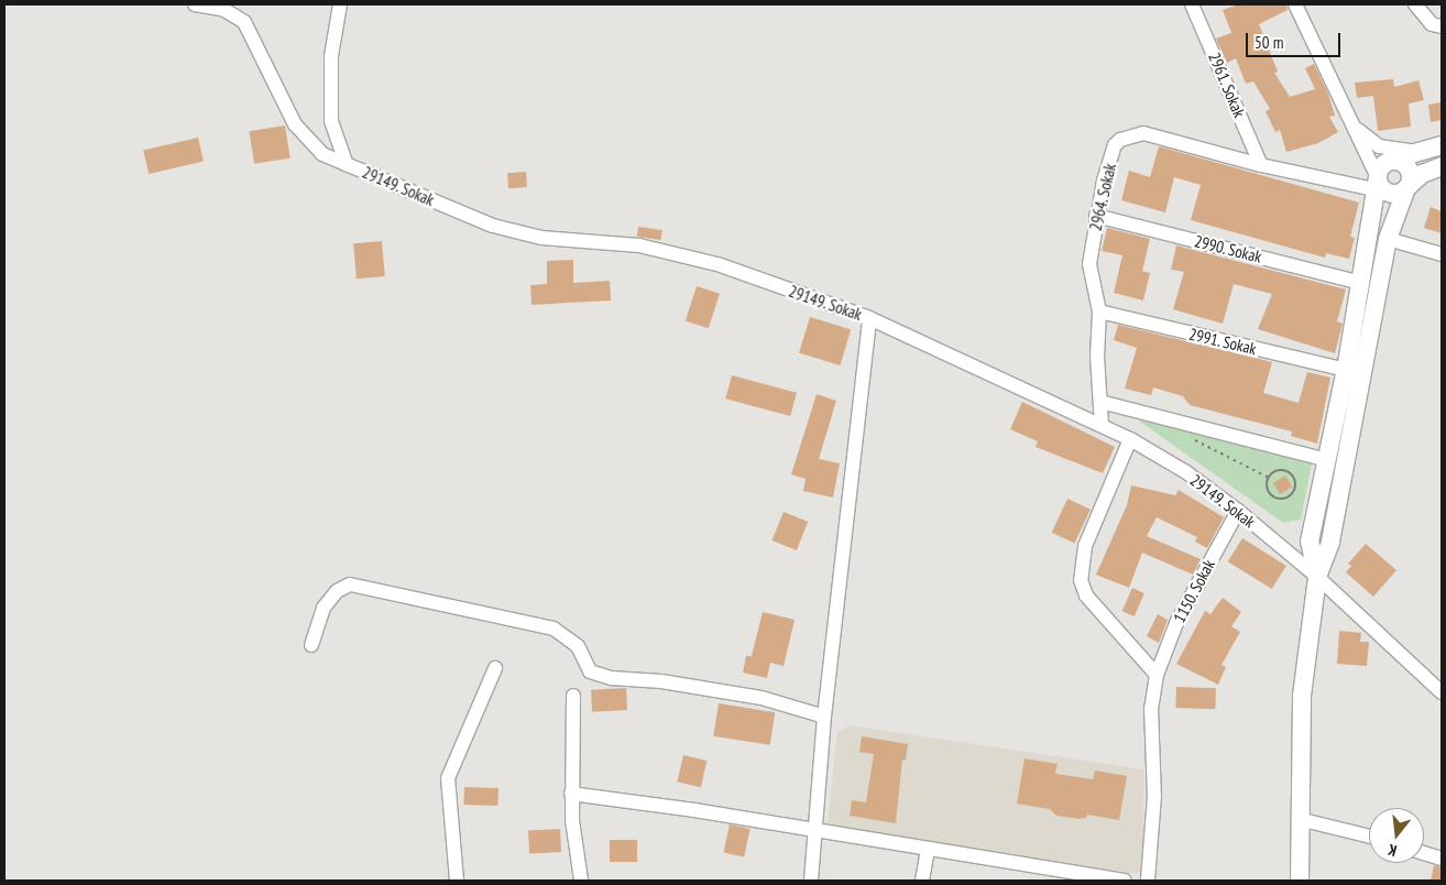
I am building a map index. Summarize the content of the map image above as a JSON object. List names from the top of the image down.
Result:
{
  "streets": {
    "street": [
      "2961. Sokak",
      "29149. Sokak",
      "2964. Sokak",
      "2990. Sokak",
      "2991. Sokak",
      "1150. Sokak"
    ]
  },
  "crossings": [
    ["2961. Sokak", "2964. Sokak"],
    ["29149. Sokak", "2964. Sokak"],
    ["29149. Sokak", "1150. Sokak"],
    ["2964. Sokak", "2990. Sokak"],
    ["2964. Sokak", "2991. Sokak"]
  ],
  "scale_bar": "50 m",
  "north": "bottom"
}
